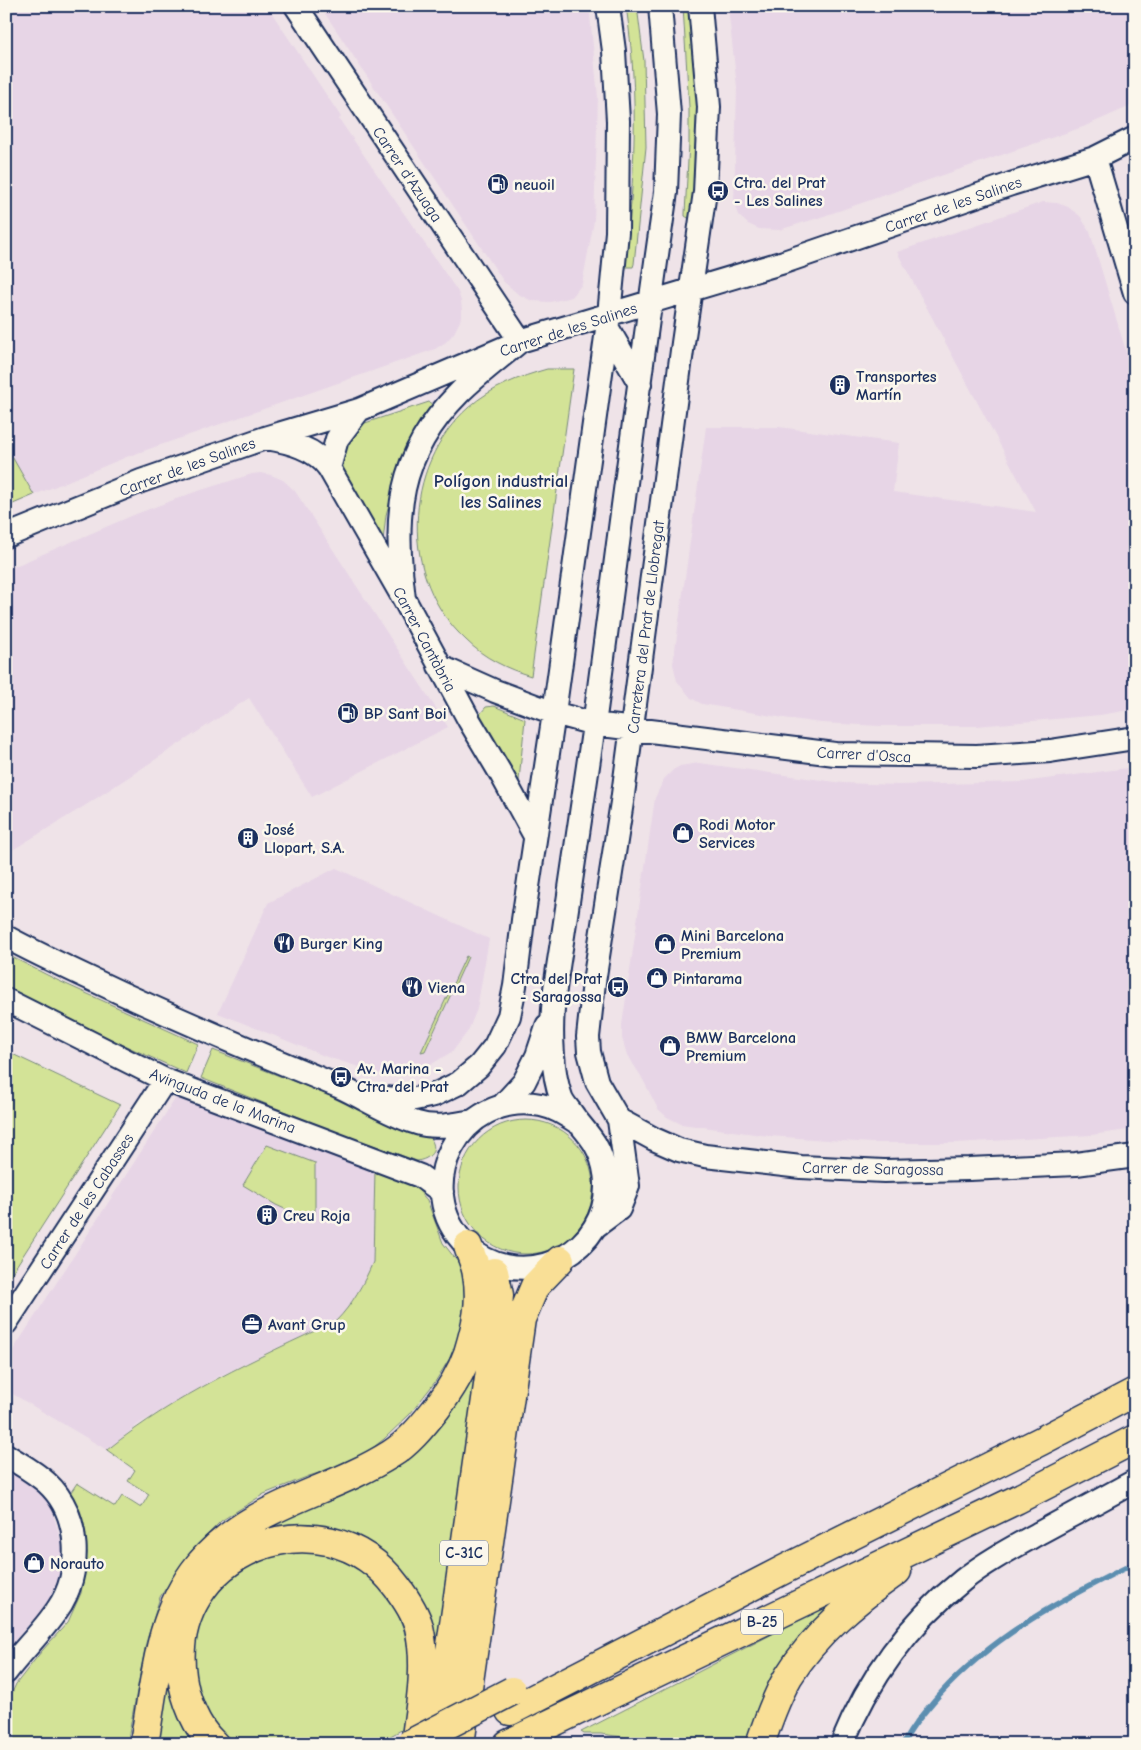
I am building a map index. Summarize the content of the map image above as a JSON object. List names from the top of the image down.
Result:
{
  "streets": {
    "highway": ["C-31C", "B-25"],
    "street": [
      "Carrer d'Azuaga",
      "Carrer de les Salines",
      "Carretera del Prat de Llobregat",
      "Carrer Cantàbria",
      "Carrer d'Osca",
      "Avinguda de la Marina",
      "Carrer de Saragossa",
      "Carrer de les Cabasses"
    ]
  },
  "crossings": [
    ["Carrer d'Azuaga", "Carrer de les Salines"],
    ["Carrer de les Salines", "Carretera del Prat de Llobregat"],
    ["Carrer de les Salines", "Carrer Cantàbria"],
    ["Carretera del Prat de Llobregat", "Carrer d'Osca"],
    ["Carretera del Prat de Llobregat", "Avinguda de la Marina"],
    ["Carretera del Prat de Llobregat", "Carrer de Saragossa"],
    ["Carretera del Prat de Llobregat", "C-31C"],
    ["Carrer Cantàbria", "Carrer d'Osca"],
    ["Avinguda de la Marina", "Carrer de les Cabasses"],
    ["Avinguda de la Marina", "C-31C"]
  ],
  "districts": ["Polígon industrial les Salines"],
  "places": {
    "fuel station": ["neuoil", "BP Sant Boi"],
    "bus stop": ["Ctra. del Prat - Les Salines", "Ctra. del Prat - Saragossa", "Av. Marina - Ctra. del Prat"],
    "building": ["Transportes Martín", "José Llopart, S.A.", "Creu Roja"],
    "shop": [
      "Rodi Motor Services",
      "Mini Barcelona Premium",
      "Pintarama",
      "BMW Barcelona Premium",
      "Norauto"
    ],
    "restaurant": ["Burger King", "Viena"],
    "office": ["Avant Grup"]
  }
}
